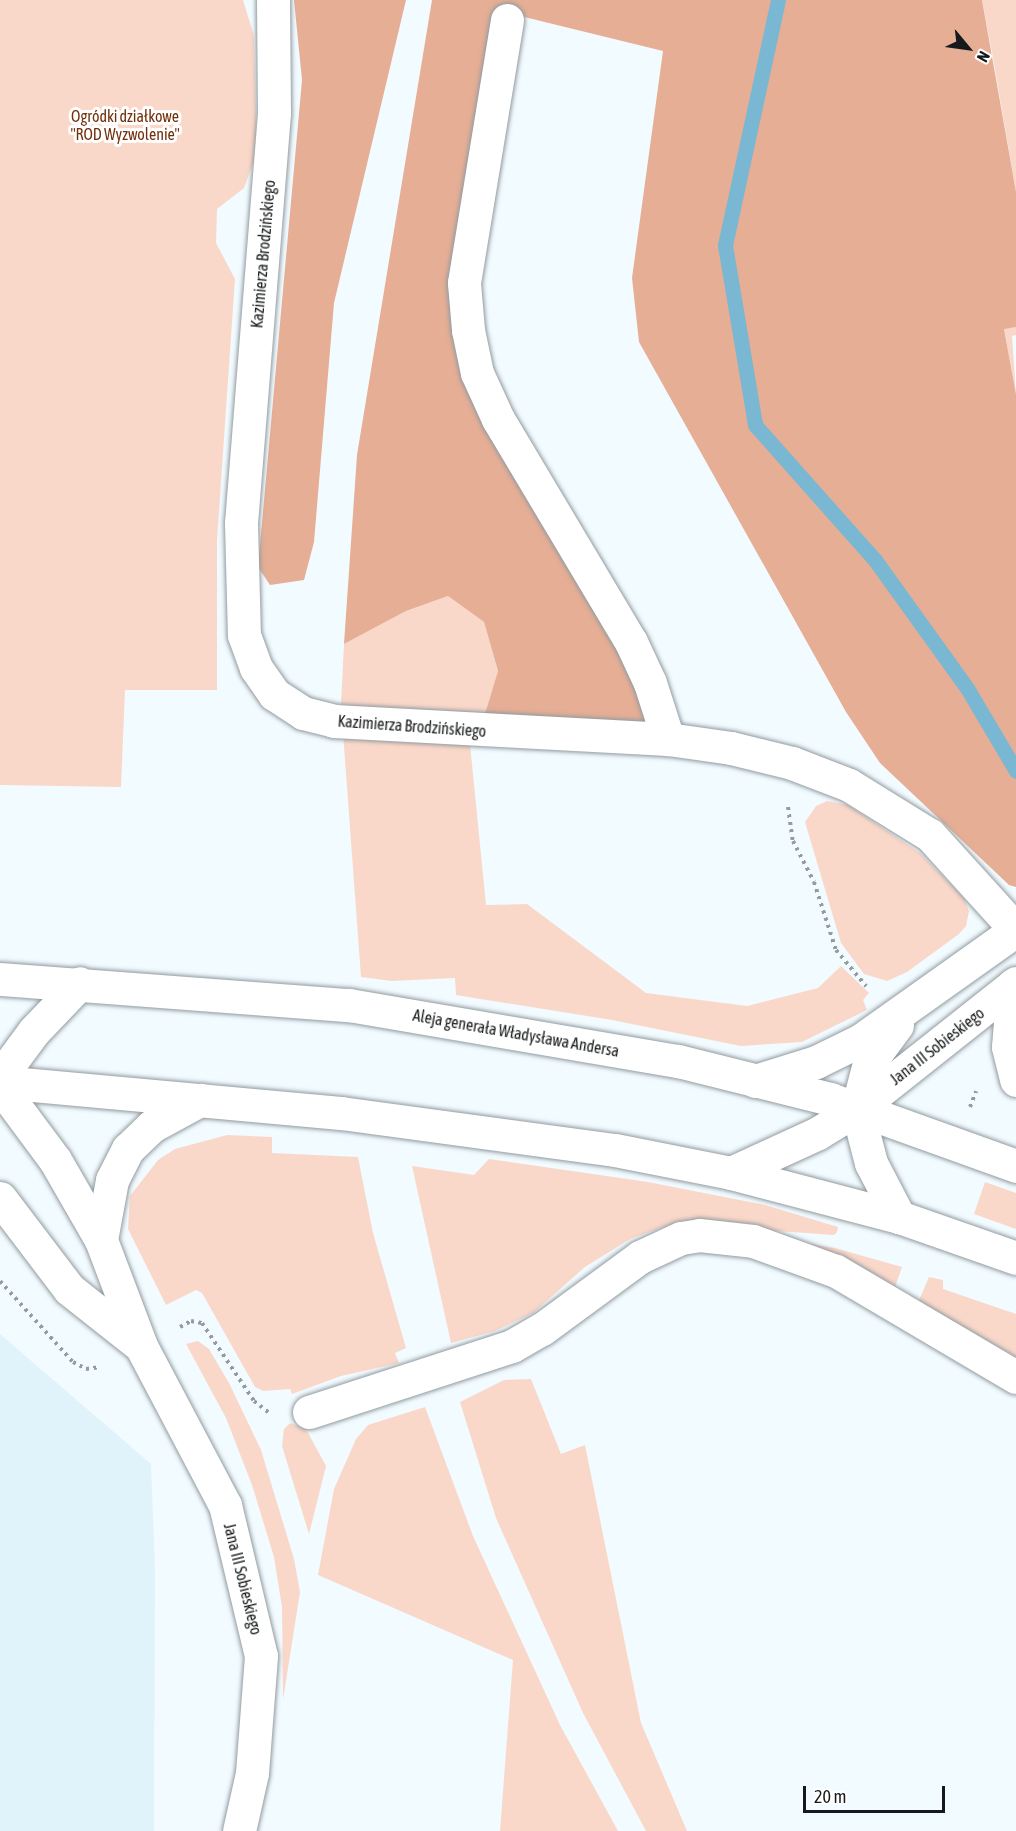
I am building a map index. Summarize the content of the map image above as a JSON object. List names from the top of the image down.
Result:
{
  "streets": {
    "street": ["Kazimierza Brodzińskiego", "Aleja generała Władysława Andersa", "Jana III Sobieskiego"]
  },
  "crossings": [
    ["Kazimierza Brodzińskiego", "Jana III Sobieskiego"],
    ["Aleja generała Władysława Andersa", "Jana III Sobieskiego"]
  ],
  "parks": ["Ogródki działkowe \"ROD Wyzwolenie\""],
  "scale_bar": "20 m",
  "north": "bottom right"
}
